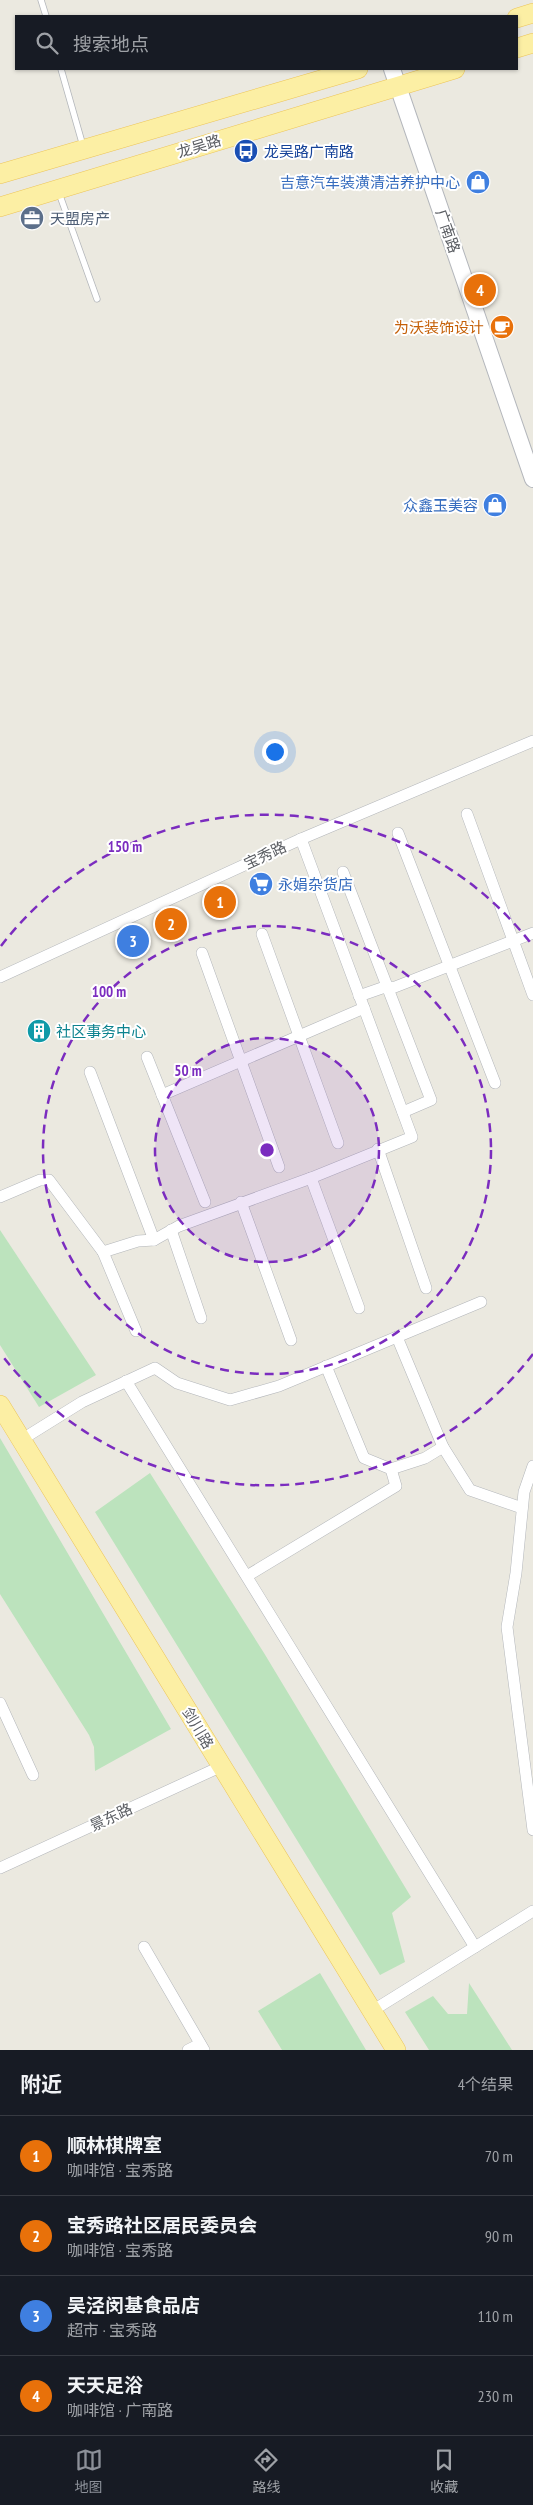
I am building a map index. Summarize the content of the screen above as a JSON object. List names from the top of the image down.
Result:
{
  "streets": {
    "main road": ["龙吴路", "剑川路"],
    "street": ["广南路", "宝秀路", "景东路"]
  },
  "crossings": [
    ["龙吴路", "广南路"],
    ["剑川路", "景东路"]
  ],
  "places": {
    "bus stop": ["龙吴路广南路"],
    "shop": ["吉意汽车装潢清洁养护中心", "众鑫玉美容"],
    "office": ["天盟房产"],
    "cafe": ["为沃装饰设计"],
    "supermarket": ["永娟杂货店"],
    "building": ["社区事务中心"]
  },
  "page": {
    "search": "搜索地点",
    "pins": [
      "4",
      "1",
      "2",
      "3"
    ],
    "heading": ["附近", "4个结果"],
    "list": [
      {
        "mark": "1",
        "name": "顺林棋牌室",
        "note": "咖啡馆 · 宝秀路",
        "value": "70 m"
      },
      {
        "mark": "2",
        "name": "宝秀路社区居民委员会",
        "note": "咖啡馆 · 宝秀路",
        "value": "90 m"
      },
      {
        "mark": "3",
        "name": "吴泾闵基食品店",
        "note": "超市 · 宝秀路",
        "value": "110 m"
      },
      {
        "mark": "4",
        "name": "天天足浴",
        "note": "咖啡馆 · 广南路",
        "value": "230 m"
      }
    ],
    "nav": ["地图", "路线", "收藏"]
  },
  "rings": ["150 m", "100 m", "50 m"]
}
